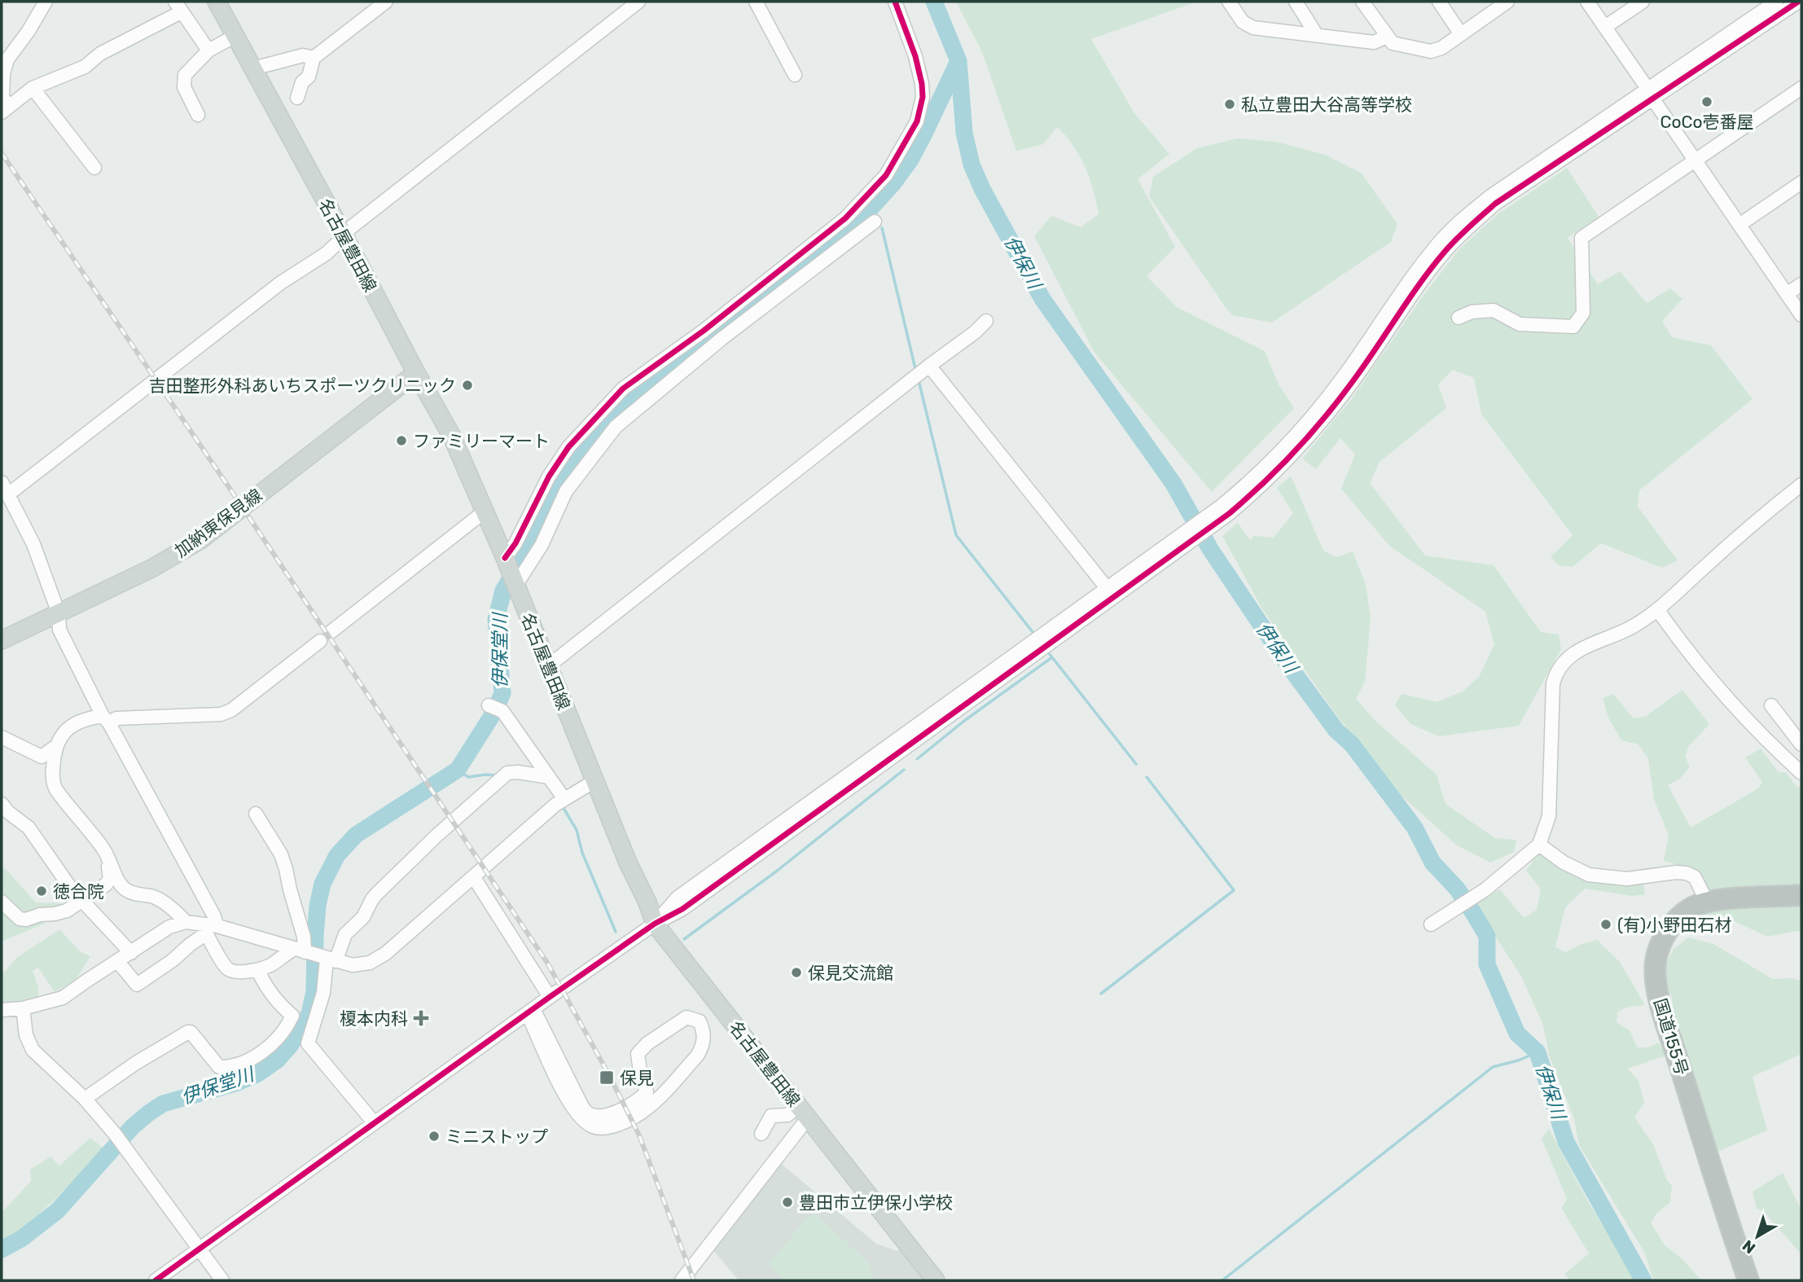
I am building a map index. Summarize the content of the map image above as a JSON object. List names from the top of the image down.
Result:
{
  "streets": {
    "highway": ["国道155号"],
    "main road": ["名古屋豊田線", "加納東保見線"]
  },
  "crossings": [
    ["名古屋豊田線", "加納東保見線"]
  ],
  "water": ["伊保川", "伊保堂川"],
  "places": {
    "other": [
      "CoCo壱番屋",
      "私立豊田大谷高等学校",
      "吉田整形外科あいちスポーツクリニック",
      "ファミリーマート",
      "徳合院",
      "(有)小野田石材",
      "保見交流館",
      "ミニストップ",
      "豊田市立伊保小学校"
    ],
    "health": ["榎本内科"],
    "transit": ["保見"]
  },
  "north": "bottom left"
}
